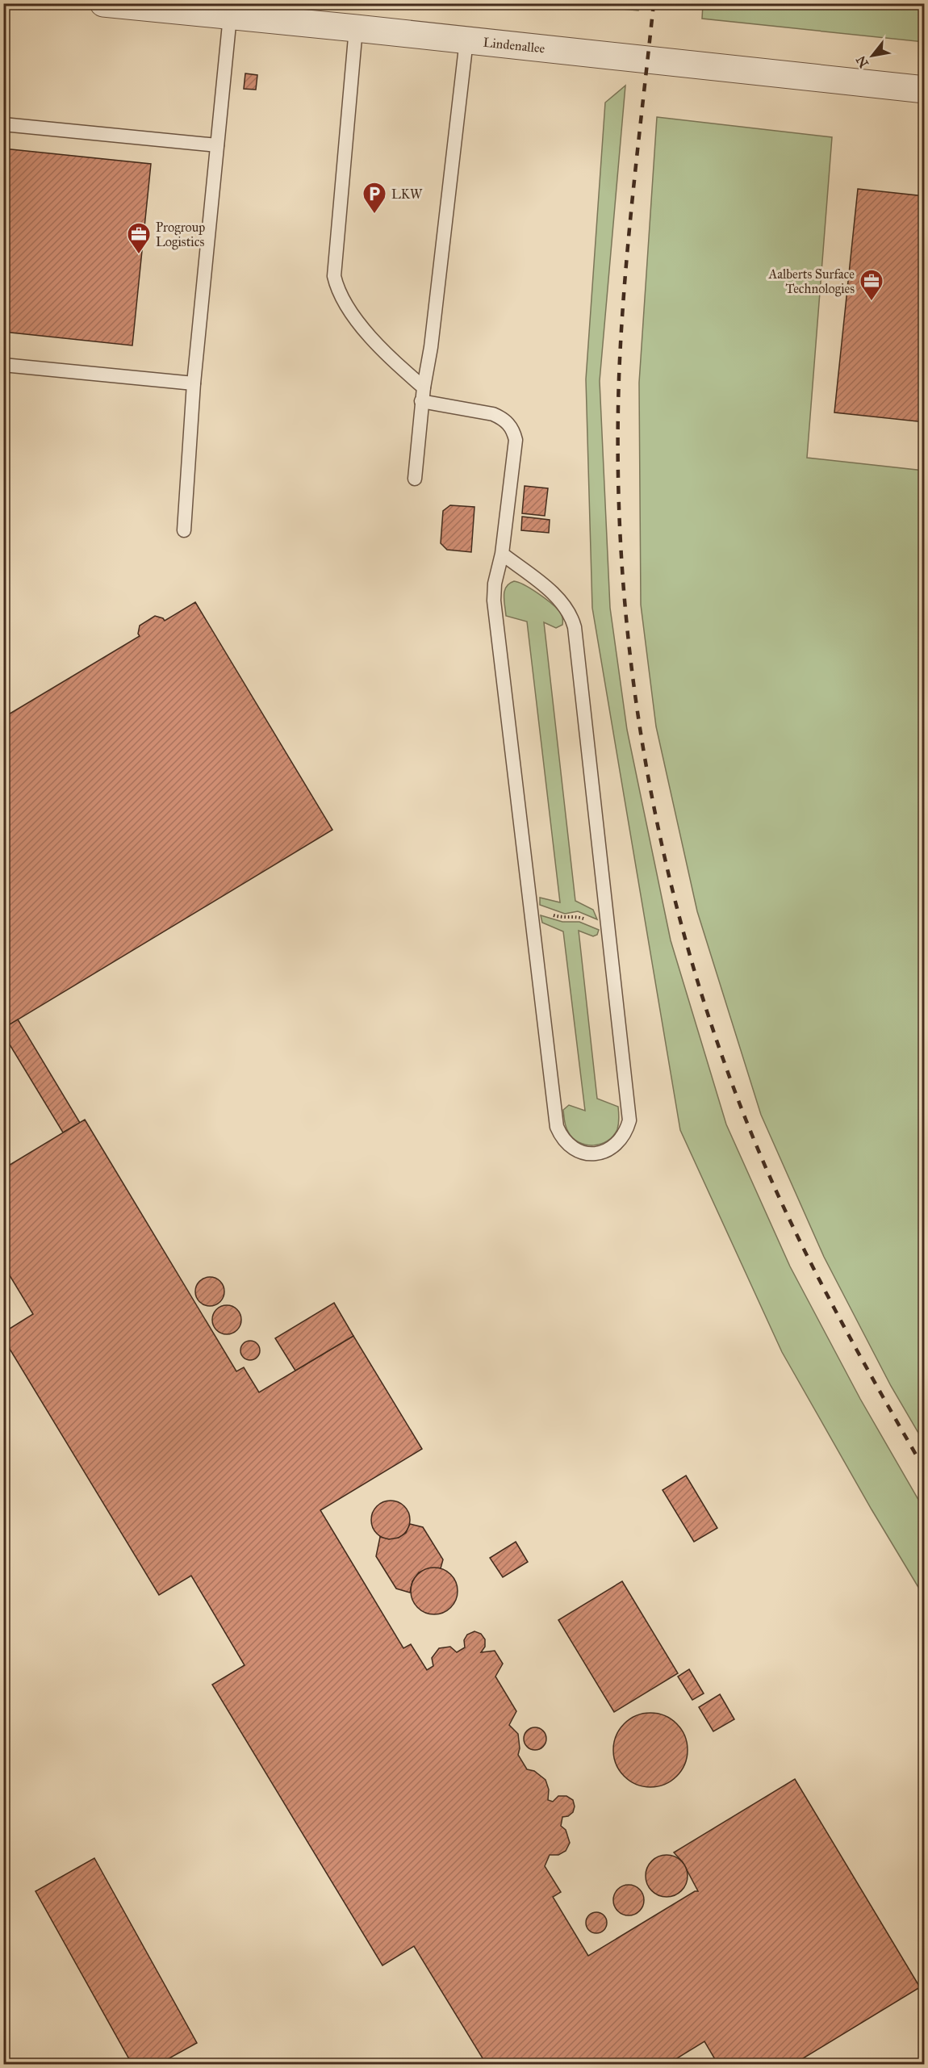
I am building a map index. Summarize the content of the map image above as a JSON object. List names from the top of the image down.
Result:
{
  "streets": {
    "street": ["Lindenallee"]
  },
  "places": {
    "parking": ["LKW"],
    "office": ["Progroup Logistics", "Aalberts Surface Technologies"]
  },
  "north": "bottom left"
}
